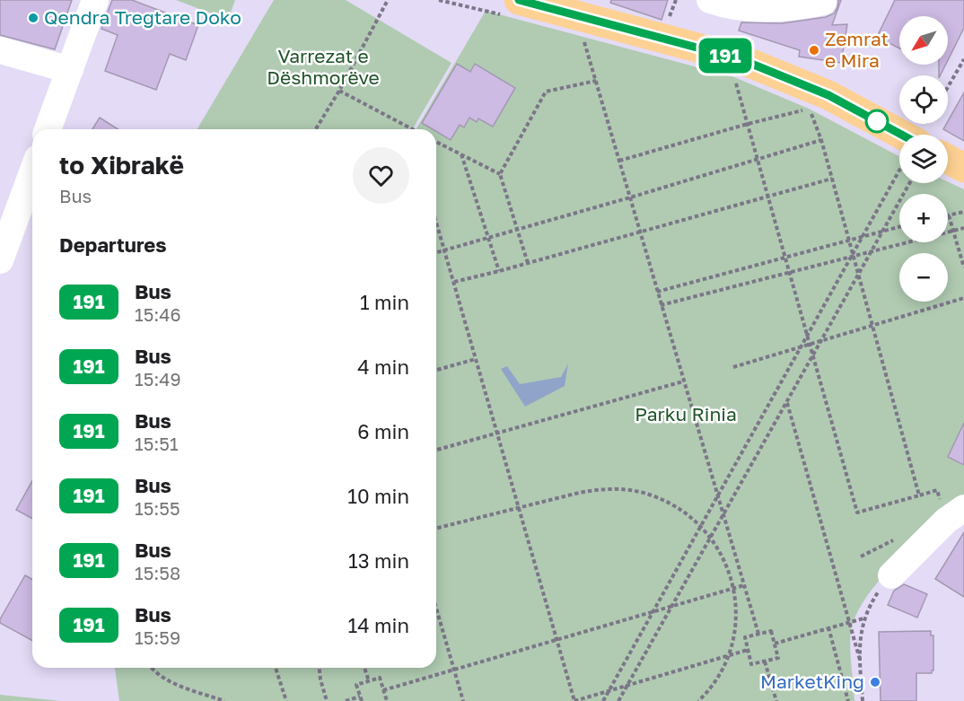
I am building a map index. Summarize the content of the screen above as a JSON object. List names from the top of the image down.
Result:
{
  "parks": ["Varrezat e Dëshmorëve", "Parku Rinia"],
  "places": ["Qendra Tregtare Doko", "Zemrat e Mira", "MarketKing"],
  "lines": ["bus line 191"],
  "north": "bottom left",
  "page": {
    "on_map": "191",
    "map_buttons": ["+", "−"],
    "heading": [
      ["to Xibrakë", "Bus"],
      "Departures"
    ],
    "list": [
      {
        "mark": "191",
        "name": "Bus",
        "note": "15:46",
        "value": "1 min"
      },
      {
        "mark": "191",
        "name": "Bus",
        "note": "15:49",
        "value": "4 min"
      },
      {
        "mark": "191",
        "name": "Bus",
        "note": "15:51",
        "value": "6 min"
      },
      {
        "mark": "191",
        "name": "Bus",
        "note": "15:55",
        "value": "10 min"
      },
      {
        "mark": "191",
        "name": "Bus",
        "note": "15:58",
        "value": "13 min"
      },
      {
        "mark": "191",
        "name": "Bus",
        "note": "15:59",
        "value": "14 min"
      }
    ]
  }
}
